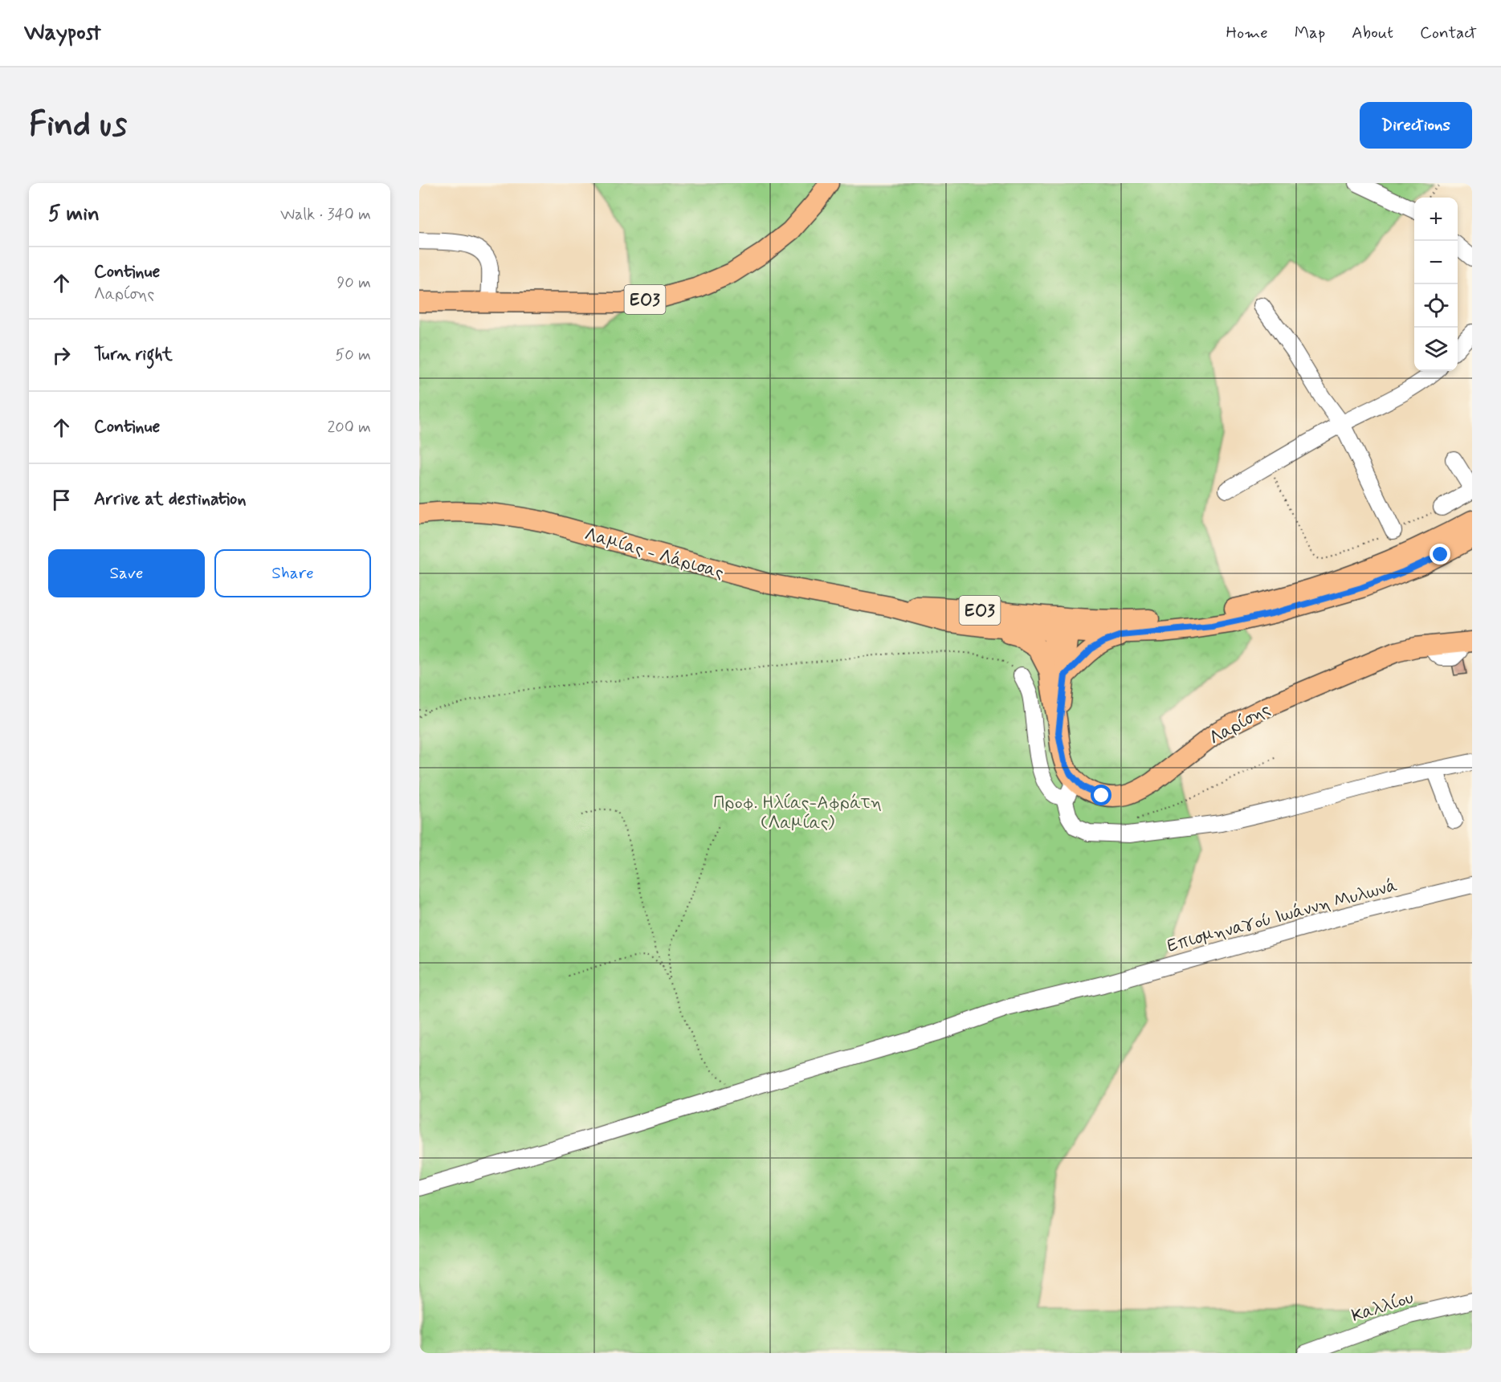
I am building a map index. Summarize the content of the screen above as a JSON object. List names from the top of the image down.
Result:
{
  "streets": {
    "main road": ["ΕΟ3", "Λαμίας - Λάρισας", "Λαρίσης"],
    "street": ["Επισμηναγού Ιωάννη Μυλωνά", "Καλλίου"]
  },
  "crossings": [
    ["ΕΟ3", "Λαμίας - Λάρισας"],
    ["ΕΟ3", "Λαρίσης"],
    ["Λαμίας - Λάρισας", "Λαρίσης"]
  ],
  "parks": ["Προφ. Ηλίας-Αφράτη (Λαμίας)"],
  "page": {
    "header": "Waypost",
    "nav": [
      "Home",
      "Map",
      "About",
      "Contact"
    ],
    "buttons": [
      "Directions",
      ["Save", "Share"]
    ],
    "title": "Find us",
    "heading": ["5 min", "Walk · 340 m"],
    "map_buttons": ["+", "−"],
    "list": [
      ["Continue", "Λαρίσης", "90 m"],
      ["Turn right", "50 m"],
      ["Continue", "200 m"],
      "Arrive at destination"
    ]
  }
}
